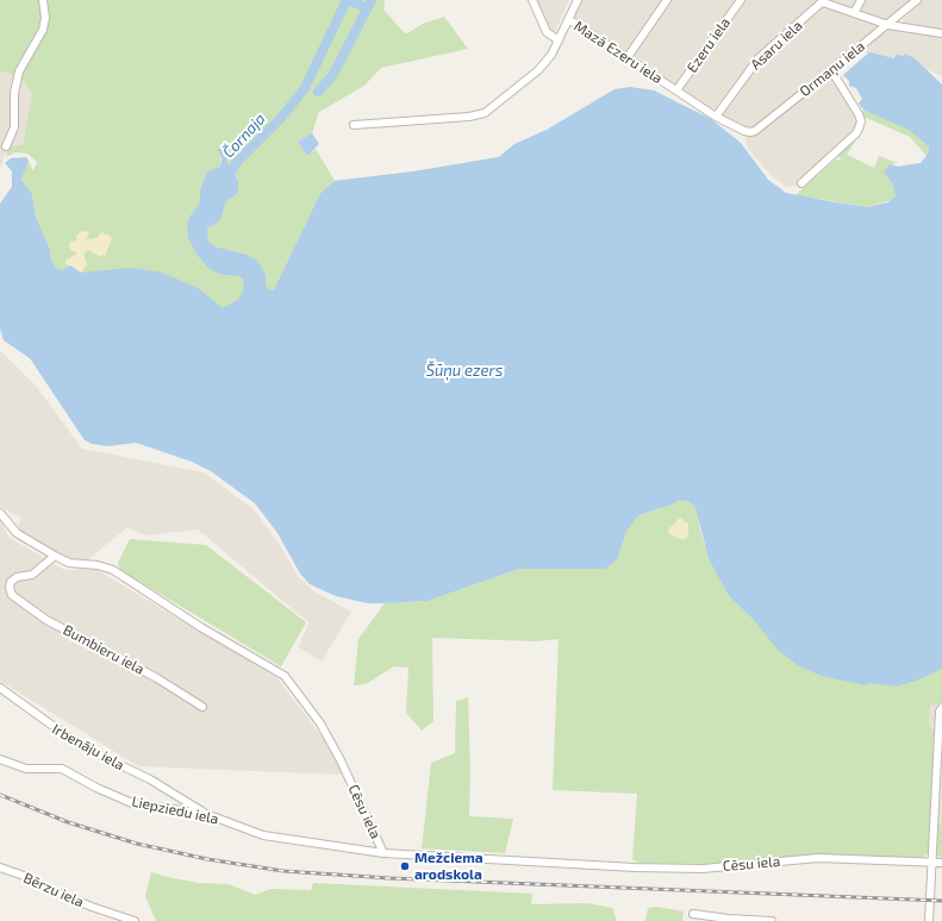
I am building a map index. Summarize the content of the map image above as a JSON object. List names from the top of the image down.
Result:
{
  "streets": {
    "street": [
      "Ezeru iela",
      "Asaru iela",
      "Mazā Ezeru iela",
      "Ormaņu iela",
      "Bumbieru iela",
      "Irbenāju iela",
      "Liepziedu iela",
      "Cēsu iela",
      "Bērzu iela"
    ]
  },
  "crossings": [
    ["Ezeru iela", "Mazā Ezeru iela"],
    ["Asaru iela", "Mazā Ezeru iela"],
    ["Mazā Ezeru iela", "Ormaņu iela"],
    ["Bumbieru iela", "Cēsu iela"],
    ["Irbenāju iela", "Liepziedu iela"],
    ["Liepziedu iela", "Cēsu iela"]
  ],
  "water": ["Čornaja", "Šūņu ezers"],
  "places": ["Mežciema arodskola"]
}
